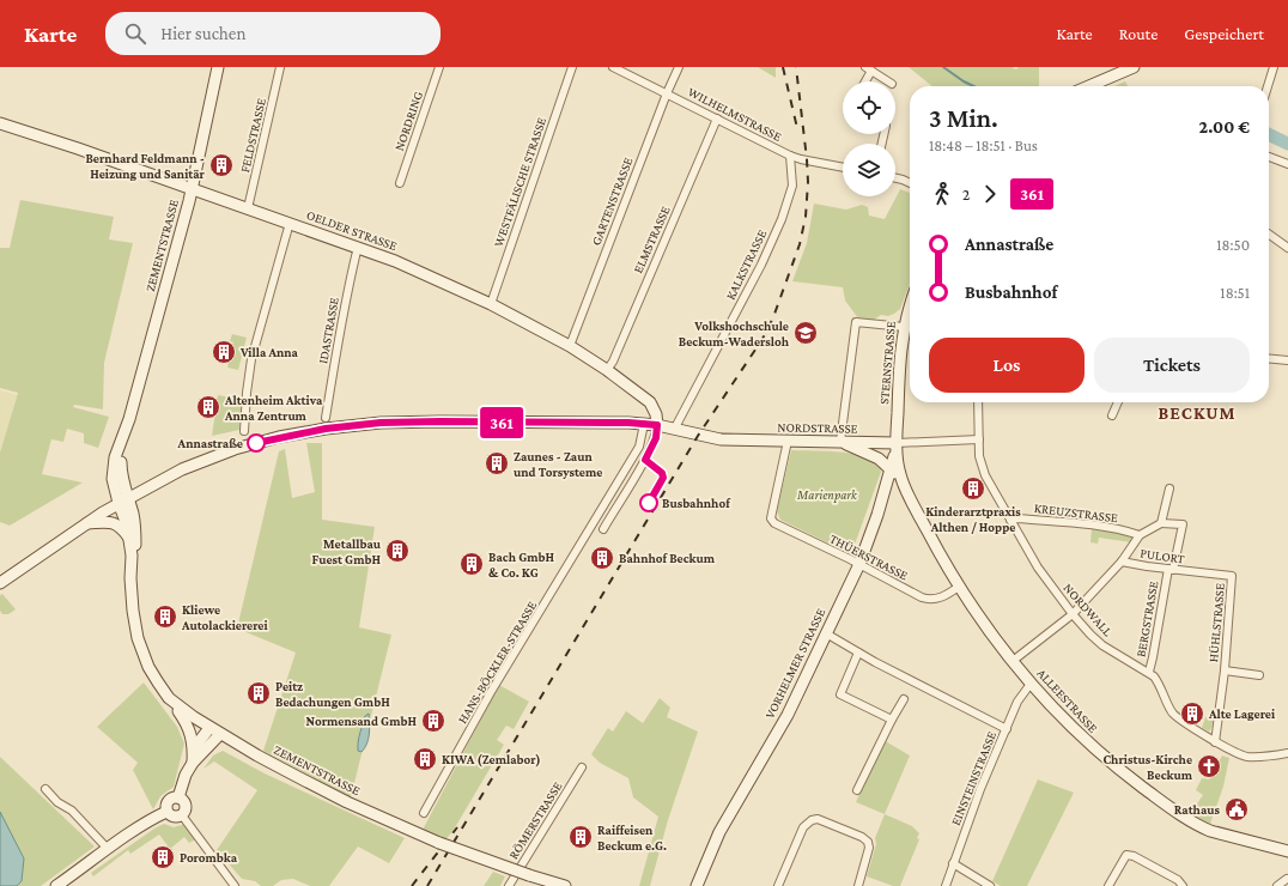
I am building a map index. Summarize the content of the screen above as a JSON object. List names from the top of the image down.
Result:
{
  "streets": {
    "street": [
      "WILHELMSTRASSE",
      "NORDRING",
      "FELDSTRASSE",
      "WESTFÄLISCHE STRASSE",
      "GARTENSTRASSE",
      "OELDER STRASSE",
      "ELMSTRASSE",
      "ZEMENTSTRASSE",
      "KALKSTRASSE",
      "IDASTRASSE",
      "STERNSTRASSE",
      "NORDSTRASSE",
      "KREUZSTRASSE",
      "PULORT",
      "THÜERSTRASSE",
      "NORDWALL",
      "BERGSTRASSE",
      "HÜHLSTRASSE",
      "HANS-BÖCKLER-STRASSE",
      "VORHELMER STRASSE",
      "ALLEESTRASSE",
      "EINSTEINSTRASSE",
      "RÖMERSTRASSE"
    ]
  },
  "crossings": [
    ["WILHELMSTRASSE", "GARTENSTRASSE"],
    ["WILHELMSTRASSE", "ELMSTRASSE"],
    ["WILHELMSTRASSE", "KALKSTRASSE"],
    ["FELDSTRASSE", "OELDER STRASSE"],
    ["WESTFÄLISCHE STRASSE", "OELDER STRASSE"],
    ["GARTENSTRASSE", "OELDER STRASSE"],
    ["OELDER STRASSE", "ELMSTRASSE"],
    ["OELDER STRASSE", "ZEMENTSTRASSE"],
    ["OELDER STRASSE", "IDASTRASSE"],
    ["OELDER STRASSE", "NORDSTRASSE"],
    ["ZEMENTSTRASSE", "NORDSTRASSE"],
    ["KALKSTRASSE", "NORDSTRASSE"],
    ["STERNSTRASSE", "NORDSTRASSE"],
    ["STERNSTRASSE", "VORHELMER STRASSE"],
    ["STERNSTRASSE", "ALLEESTRASSE"],
    ["NORDSTRASSE", "THÜERSTRASSE"],
    ["NORDSTRASSE", "NORDWALL"],
    ["NORDSTRASSE", "HANS-BÖCKLER-STRASSE"],
    ["NORDSTRASSE", "VORHELMER STRASSE"],
    ["NORDSTRASSE", "ALLEESTRASSE"],
    ["KREUZSTRASSE", "NORDWALL"],
    ["PULORT", "NORDWALL"],
    ["PULORT", "BERGSTRASSE"],
    ["PULORT", "HÜHLSTRASSE"],
    ["PULORT", "ALLEESTRASSE"],
    ["THÜERSTRASSE", "VORHELMER STRASSE"],
    ["THÜERSTRASSE", "ALLEESTRASSE"],
    ["NORDWALL", "BERGSTRASSE"],
    ["NORDWALL", "HÜHLSTRASSE"],
    ["VORHELMER STRASSE", "ALLEESTRASSE"],
    ["ALLEESTRASSE", "EINSTEINSTRASSE"]
  ],
  "districts": ["BECKUM"],
  "parks": ["Marienpark"],
  "places": {
    "building": [
      "Bernhard Feldmann - Heizung und Sanitär",
      "Villa Anna",
      "Altenheim Aktiva Anna Zentrum",
      "Zaunes - Zaun und Torsysteme",
      "Kinderarztpraxis Althen / Hoppe",
      "Metallbau Fuest GmbH",
      "Bahnhof Beckum",
      "Bach GmbH & Co. KG",
      "Kliewe Autolackiererei",
      "Peitz Bedachungen GmbH",
      "Alte Lagerei",
      "Normensand GmbH",
      "KIWA (Zemlabor)",
      "Raiffeisen Beckum e.G.",
      "Porombka"
    ],
    "school or university": ["Volkshochschule Beckum-Wadersloh"],
    "other": ["Annastraße", "Busbahnhof"],
    "church": ["Christus-Kirche Beckum"],
    "public building": ["Rathaus"]
  },
  "lines": ["bus line 361"],
  "page": {
    "header": "Karte",
    "search": "Hier suchen",
    "nav": ["Karte", "Route", "Gespeichert"],
    "on_map": "361",
    "heading": ["3 Min.", "18:48 – 18:51 · Bus", "2.00 €"],
    "legs": ["2", "361"],
    "list": [
      {
        "name": "Annastraße",
        "value": "18:50"
      },
      {
        "name": "Busbahnhof",
        "value": "18:51"
      }
    ],
    "buttons": ["Los", "Tickets"]
  }
}
